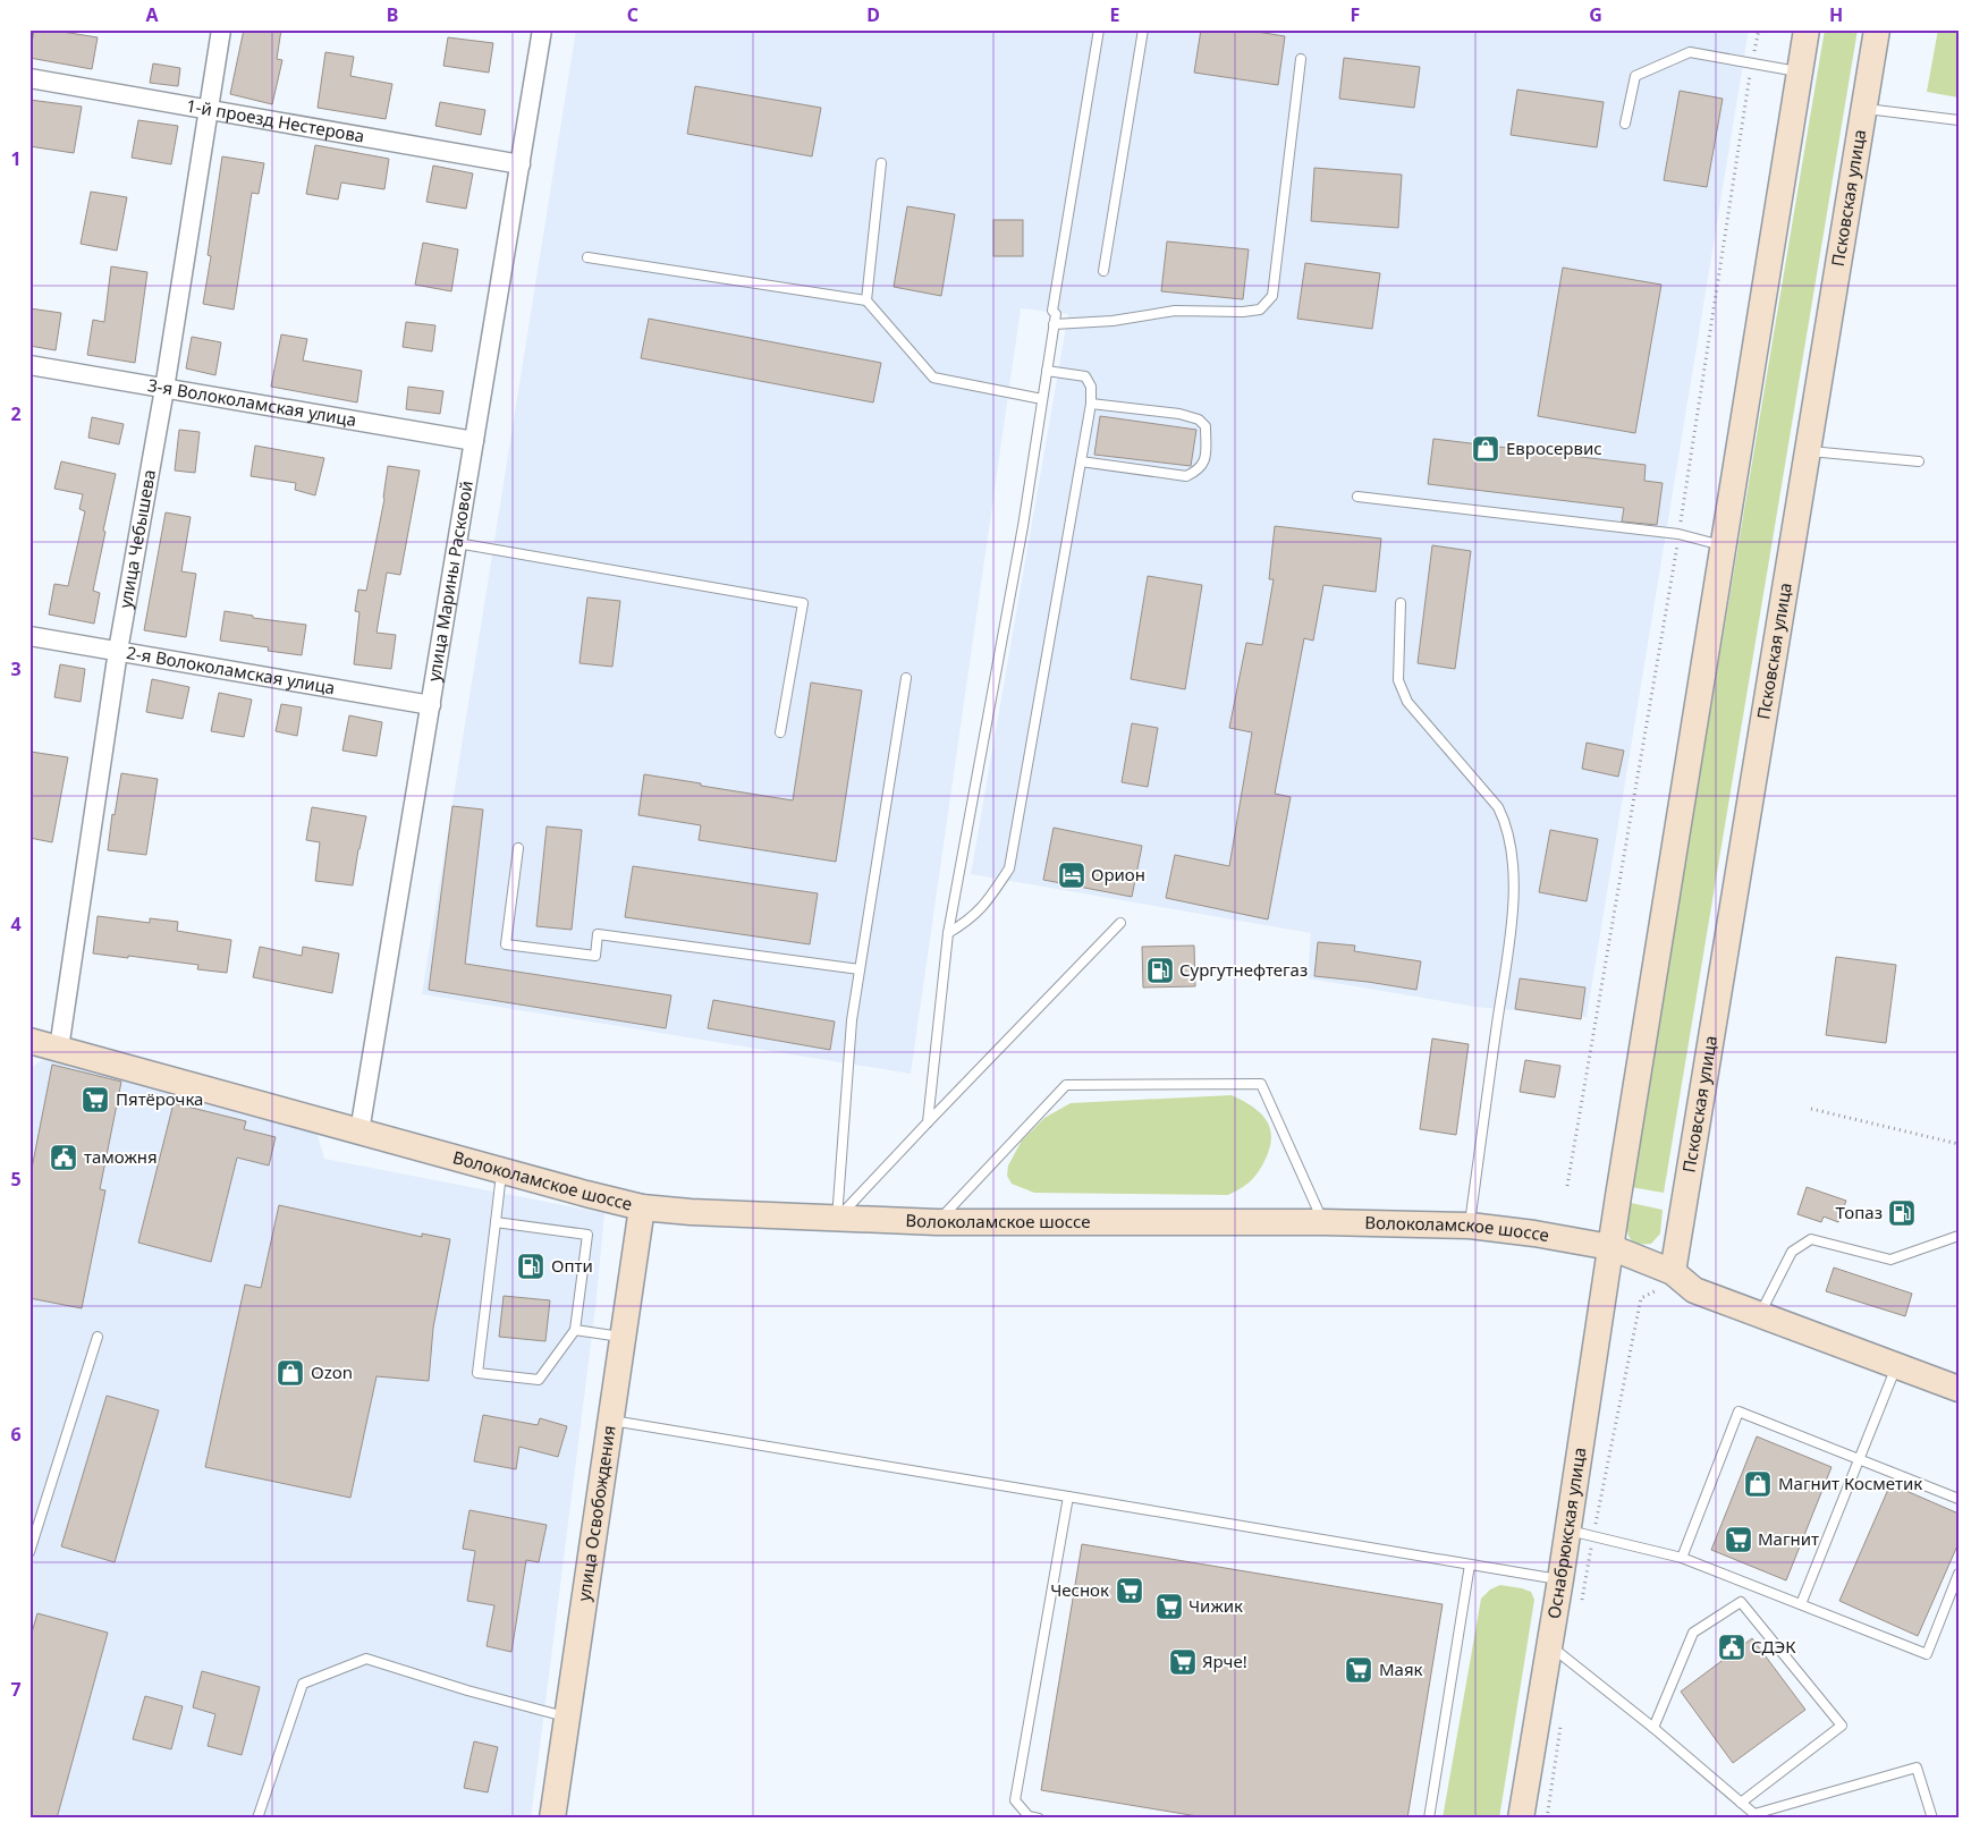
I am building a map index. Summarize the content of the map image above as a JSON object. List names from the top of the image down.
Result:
{
  "streets": {
    "main road": [
      "Псковская улица",
      "Волоколамское шоссе",
      "улица Освобождения",
      "Оснабрюкская улица"
    ],
    "street": [
      "1-й проезд Нестерова",
      "3-я Волоколамская улица",
      "улица Чебышева",
      "улица Марины Расковой",
      "2-я Волоколамская улица"
    ]
  },
  "crossings": [
    ["1-й проезд Нестерова", "улица Чебышева"],
    ["1-й проезд Нестерова", "улица Марины Расковой"],
    ["Псковская улица", "Волоколамское шоссе"],
    ["3-я Волоколамская улица", "улица Чебышева"],
    ["3-я Волоколамская улица", "улица Марины Расковой"],
    ["улица Чебышева", "2-я Волоколамская улица"],
    ["улица Чебышева", "Волоколамское шоссе"],
    ["улица Марины Расковой", "2-я Волоколамская улица"],
    ["улица Марины Расковой", "Волоколамское шоссе"],
    ["Волоколамское шоссе", "улица Освобождения"],
    ["Волоколамское шоссе", "Оснабрюкская улица"]
  ],
  "places": {
    "shop": ["Евросервис", "Ozon", "Магнит Косметик"],
    "hotel": ["Орион"],
    "fuel station": ["Сургутнефтегаз", "Топаз", "Опти"],
    "supermarket": [
      "Пятёрочка",
      "Магнит",
      "Чеснок",
      "Чижик",
      "Ярче!",
      "Маяк"
    ],
    "public building": ["таможня", "СДЭК"]
  },
  "grid": {
    "columns": [
      "A",
      "B",
      "C",
      "D",
      "E",
      "F",
      "G",
      "H"
    ],
    "rows": [
      "1",
      "2",
      "3",
      "4",
      "5",
      "6",
      "7"
    ]
  }
}
